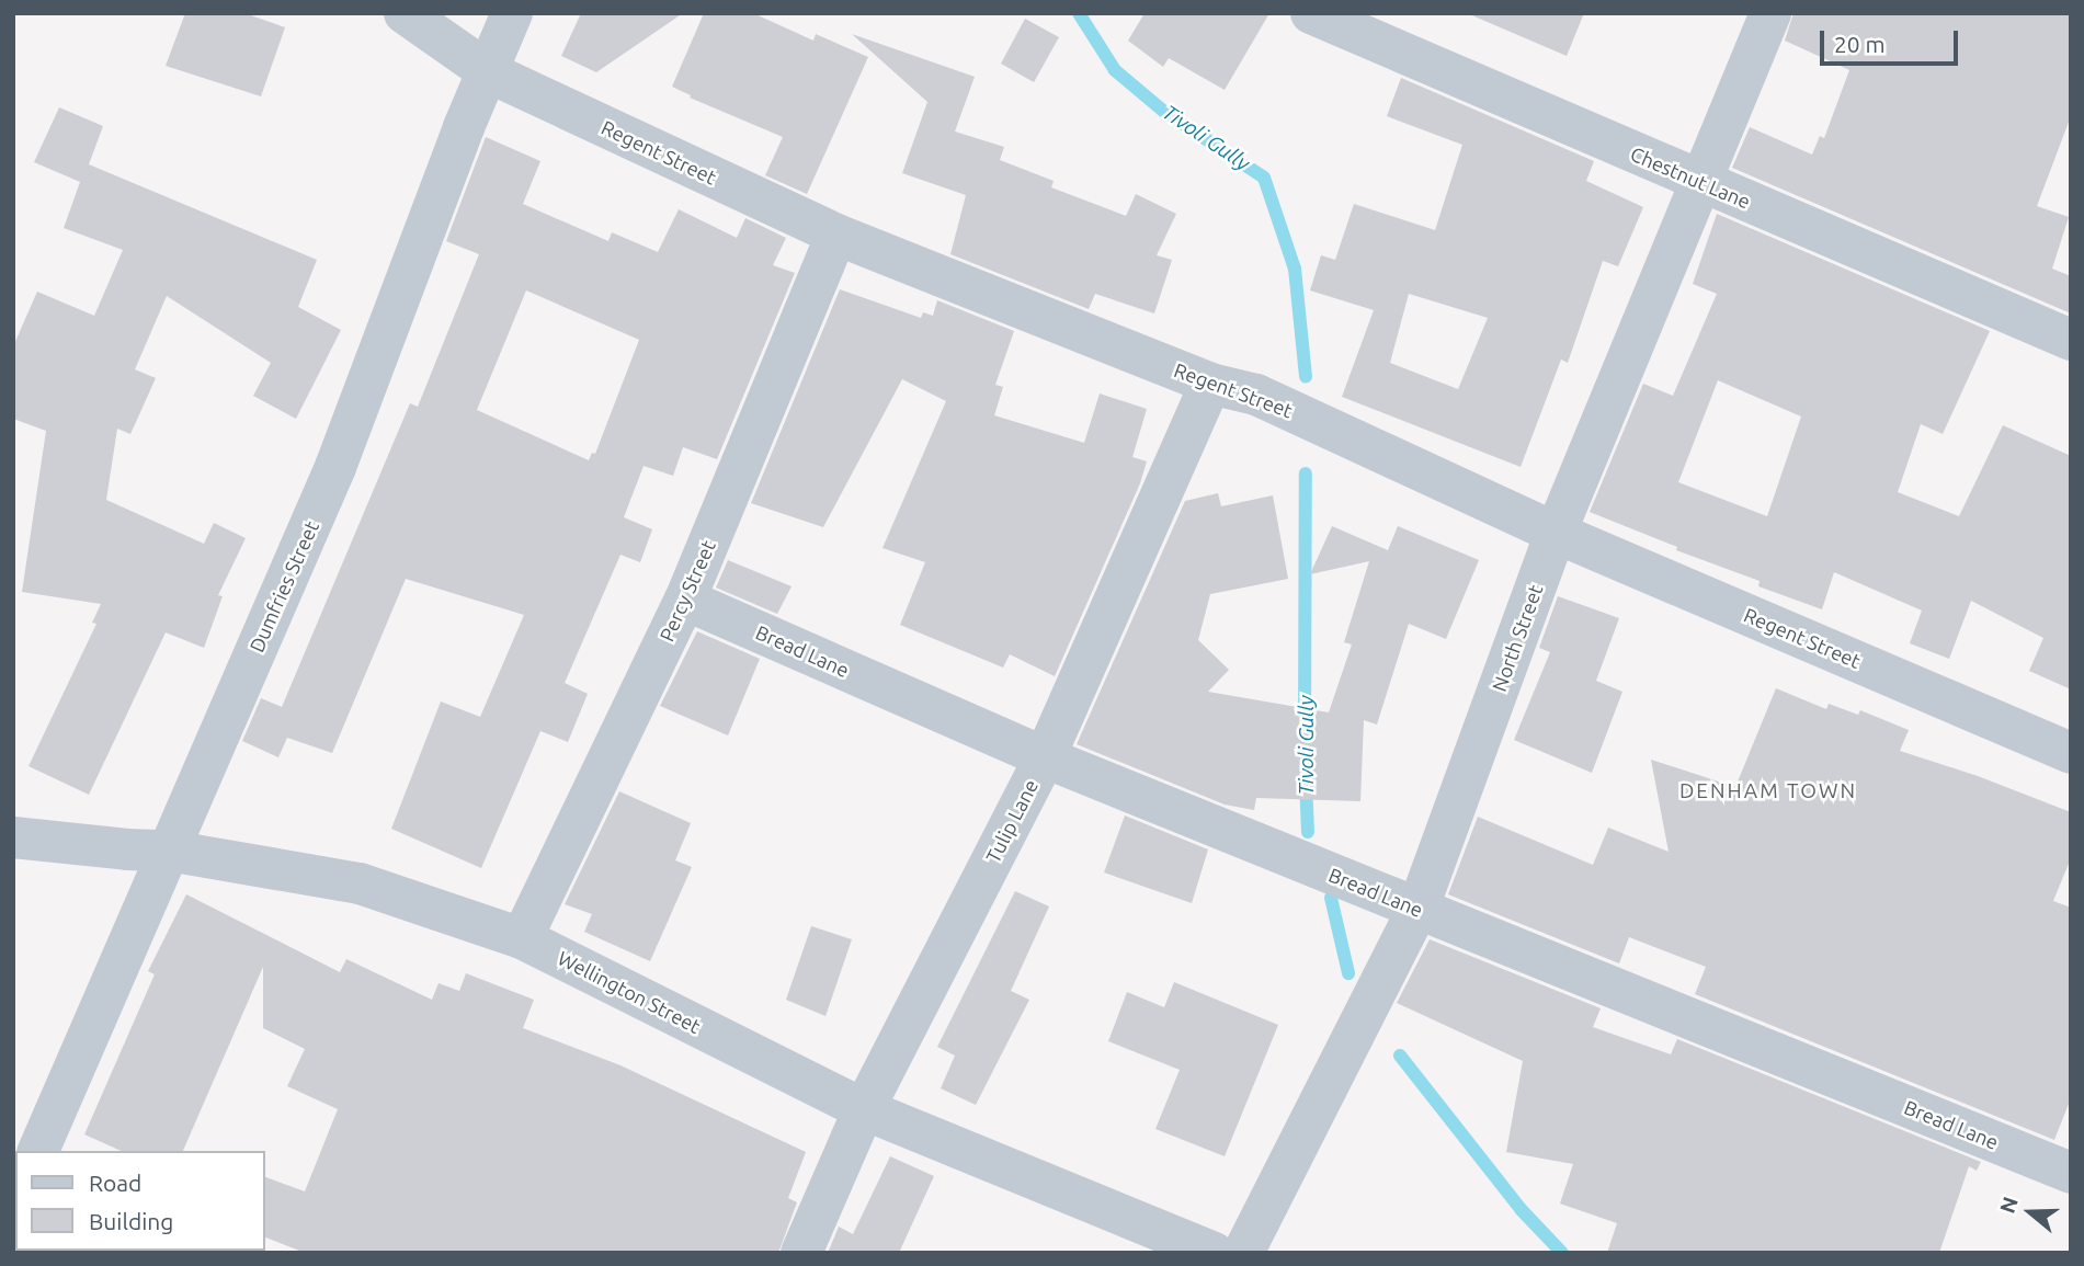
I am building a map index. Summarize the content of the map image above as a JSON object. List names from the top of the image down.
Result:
{
  "streets": {
    "street": [
      "Regent Street",
      "Chestnut Lane",
      "Dumfries Street",
      "Percy Street",
      "North Street",
      "Bread Lane",
      "Tulip Lane",
      "Wellington Street"
    ]
  },
  "crossings": [
    ["Regent Street", "Dumfries Street"],
    ["Regent Street", "Percy Street"],
    ["Regent Street", "North Street"],
    ["Regent Street", "Tulip Lane"],
    ["Chestnut Lane", "North Street"],
    ["Dumfries Street", "Wellington Street"],
    ["Percy Street", "Bread Lane"],
    ["Percy Street", "Wellington Street"],
    ["North Street", "Bread Lane"],
    ["Bread Lane", "Tulip Lane"],
    ["Tulip Lane", "Wellington Street"]
  ],
  "districts": ["DENHAM TOWN"],
  "water": ["Tivoli Gully"],
  "legend": ["Road", "Building"],
  "scale_bar": "20 m",
  "north": "left"
}
